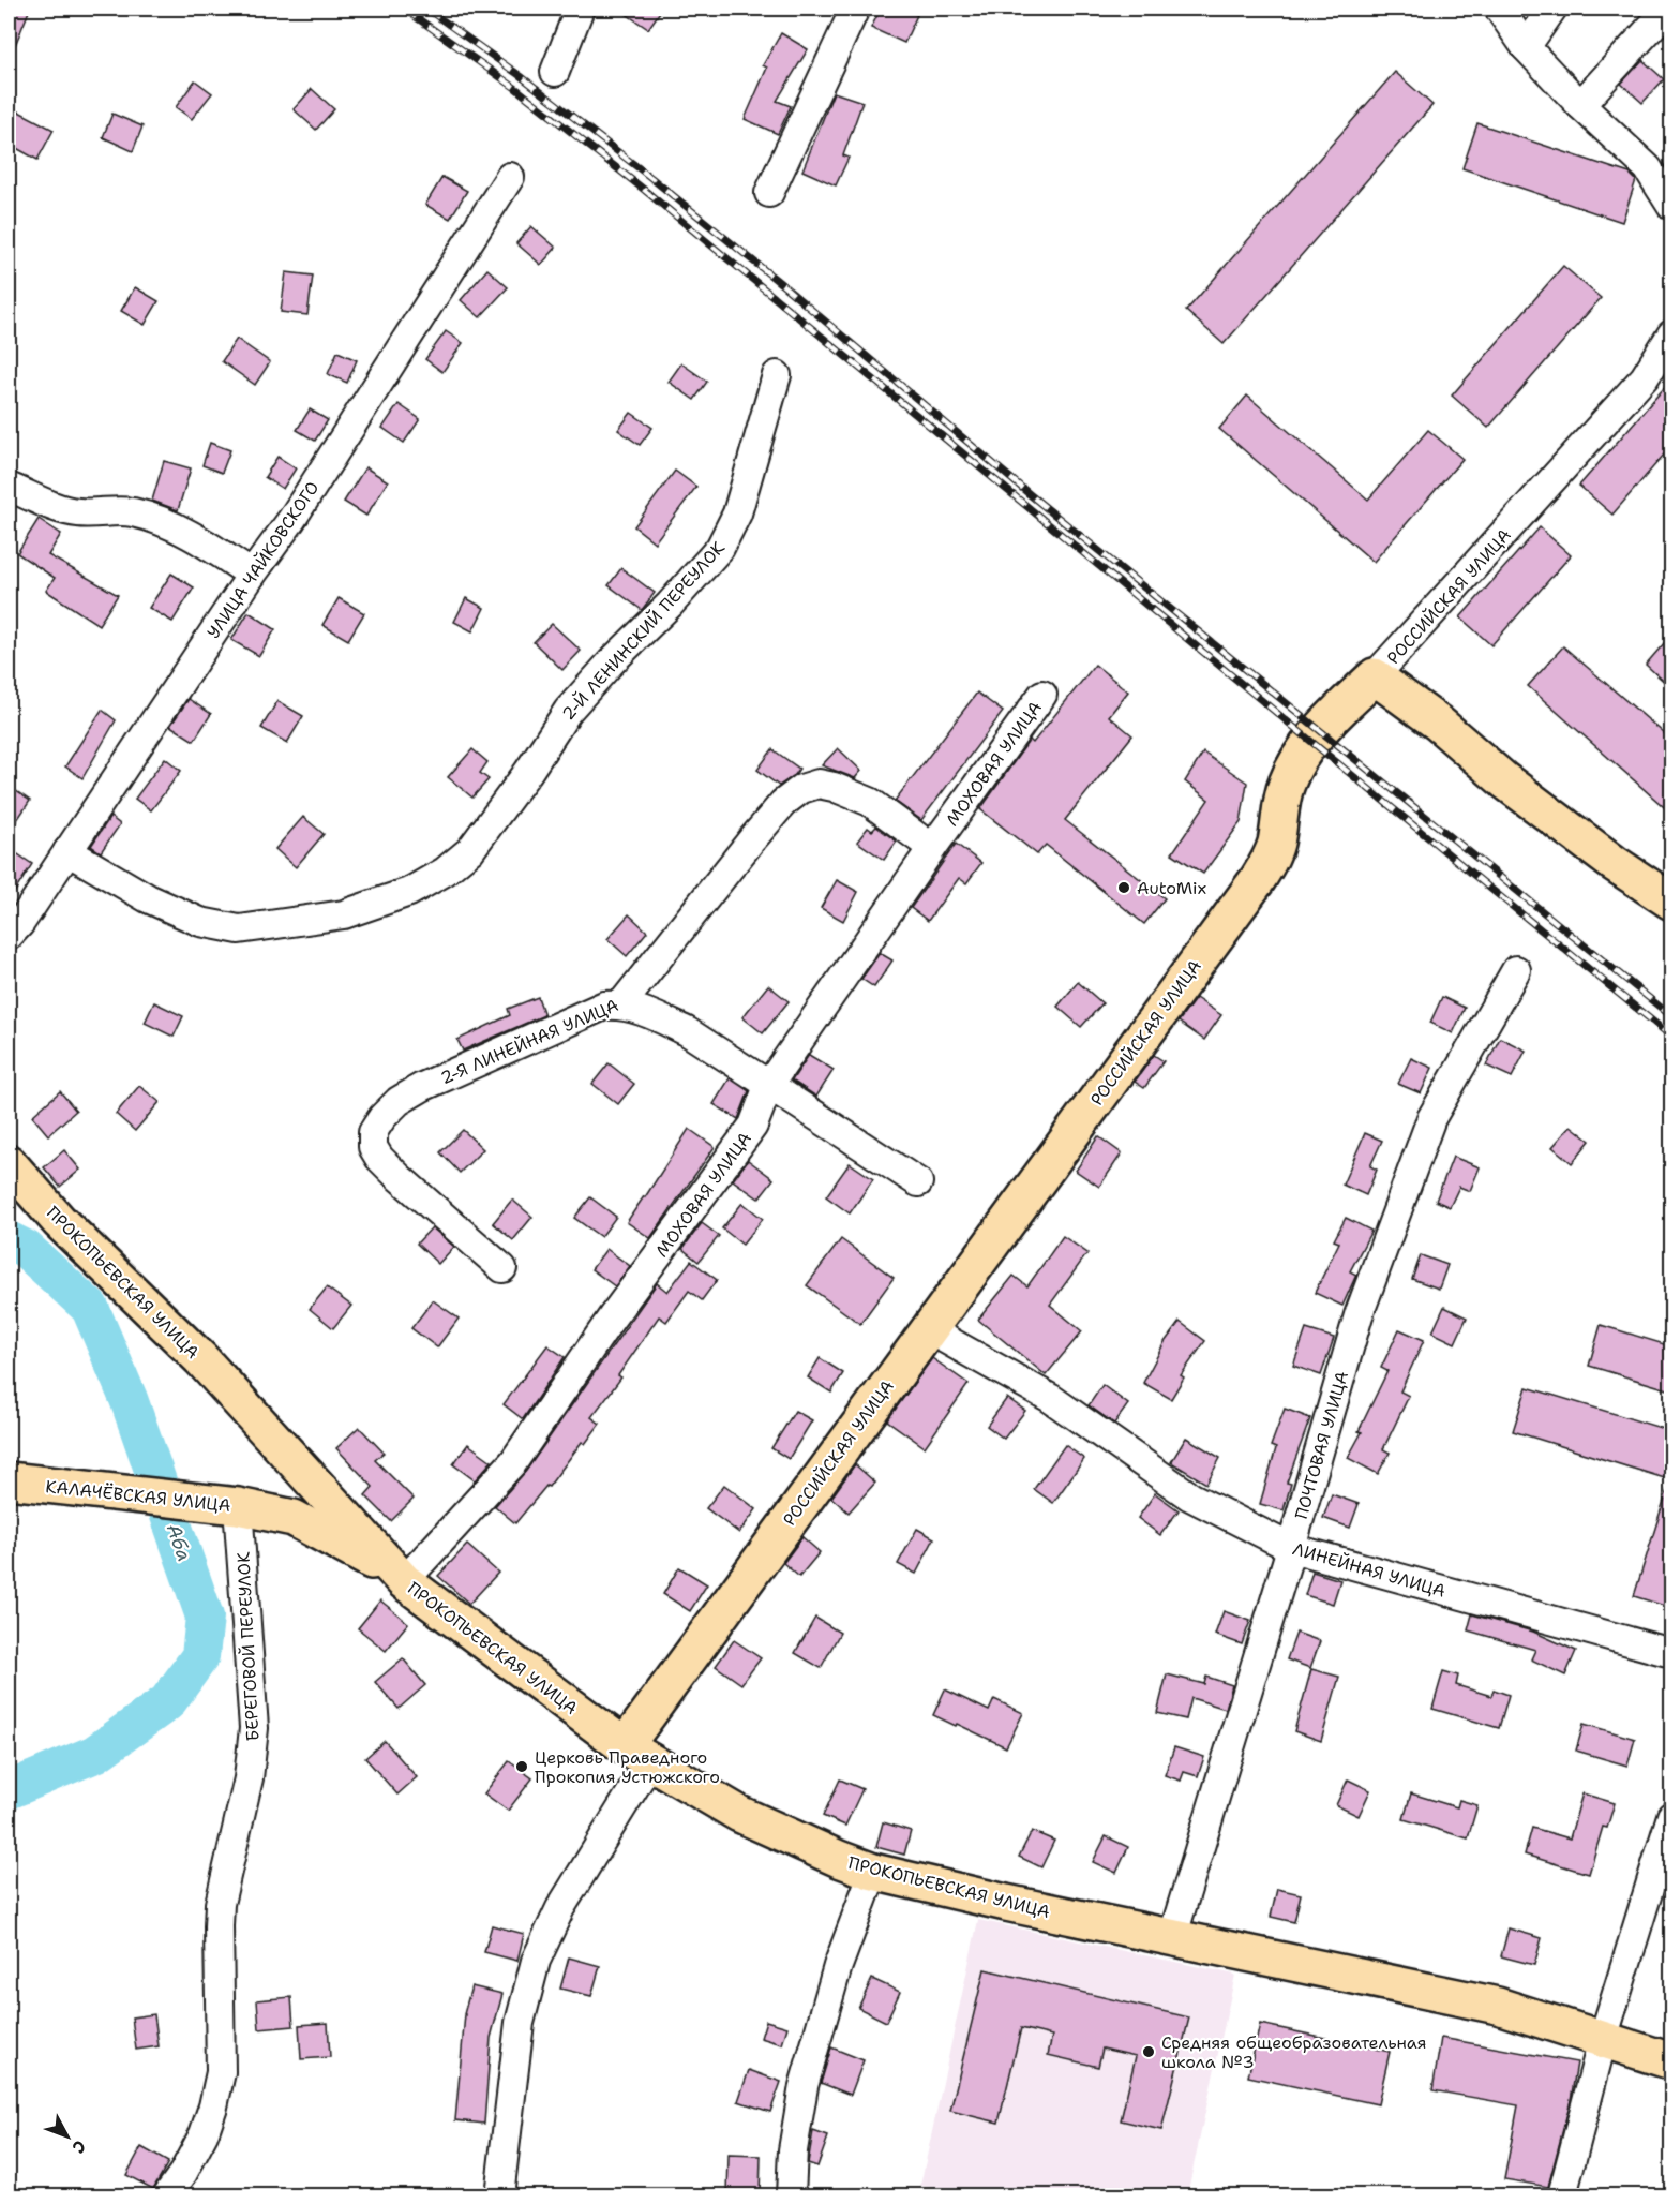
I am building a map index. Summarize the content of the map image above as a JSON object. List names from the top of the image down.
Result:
{
  "streets": {
    "main road": ["РОССИЙСКАЯ УЛИЦА", "ПРОКОПЬЕВСКАЯ УЛИЦА", "КАЛАЧЁВСКАЯ УЛИЦА"],
    "street": [
      "УЛИЦА ЧАЙКОВСКОГО",
      "2-Й ЛЕНИНСКИЙ ПЕРЕУЛОК",
      "МОХОВАЯ УЛИЦА",
      "2-Я ЛИНЕЙНАЯ УЛИЦА",
      "ПОЧТОВАЯ УЛИЦА",
      "ЛИНЕЙНАЯ УЛИЦА",
      "БЕРЕГОВОЙ ПЕРЕУЛОК"
    ]
  },
  "crossings": [
    ["УЛИЦА ЧАЙКОВСКОГО", "2-Й ЛЕНИНСКИЙ ПЕРЕУЛОК"],
    ["РОССИЙСКАЯ УЛИЦА", "ПРОКОПЬЕВСКАЯ УЛИЦА"],
    ["РОССИЙСКАЯ УЛИЦА", "ЛИНЕЙНАЯ УЛИЦА"],
    ["МОХОВАЯ УЛИЦА", "2-Я ЛИНЕЙНАЯ УЛИЦА"],
    ["МОХОВАЯ УЛИЦА", "ПРОКОПЬЕВСКАЯ УЛИЦА"],
    ["МОХОВАЯ УЛИЦА", "КАЛАЧЁВСКАЯ УЛИЦА"],
    ["ПРОКОПЬЕВСКАЯ УЛИЦА", "ПОЧТОВАЯ УЛИЦА"],
    ["ПРОКОПЬЕВСКАЯ УЛИЦА", "КАЛАЧЁВСКАЯ УЛИЦА"],
    ["ПОЧТОВАЯ УЛИЦА", "ЛИНЕЙНАЯ УЛИЦА"],
    ["КАЛАЧЁВСКАЯ УЛИЦА", "БЕРЕГОВОЙ ПЕРЕУЛОК"]
  ],
  "water": ["Аба"],
  "places": ["AutoMix", "Церковь Праведного Прокопия Устюжского", "Средняя общеобразовательная школа №3"],
  "north": "bottom right"
}
